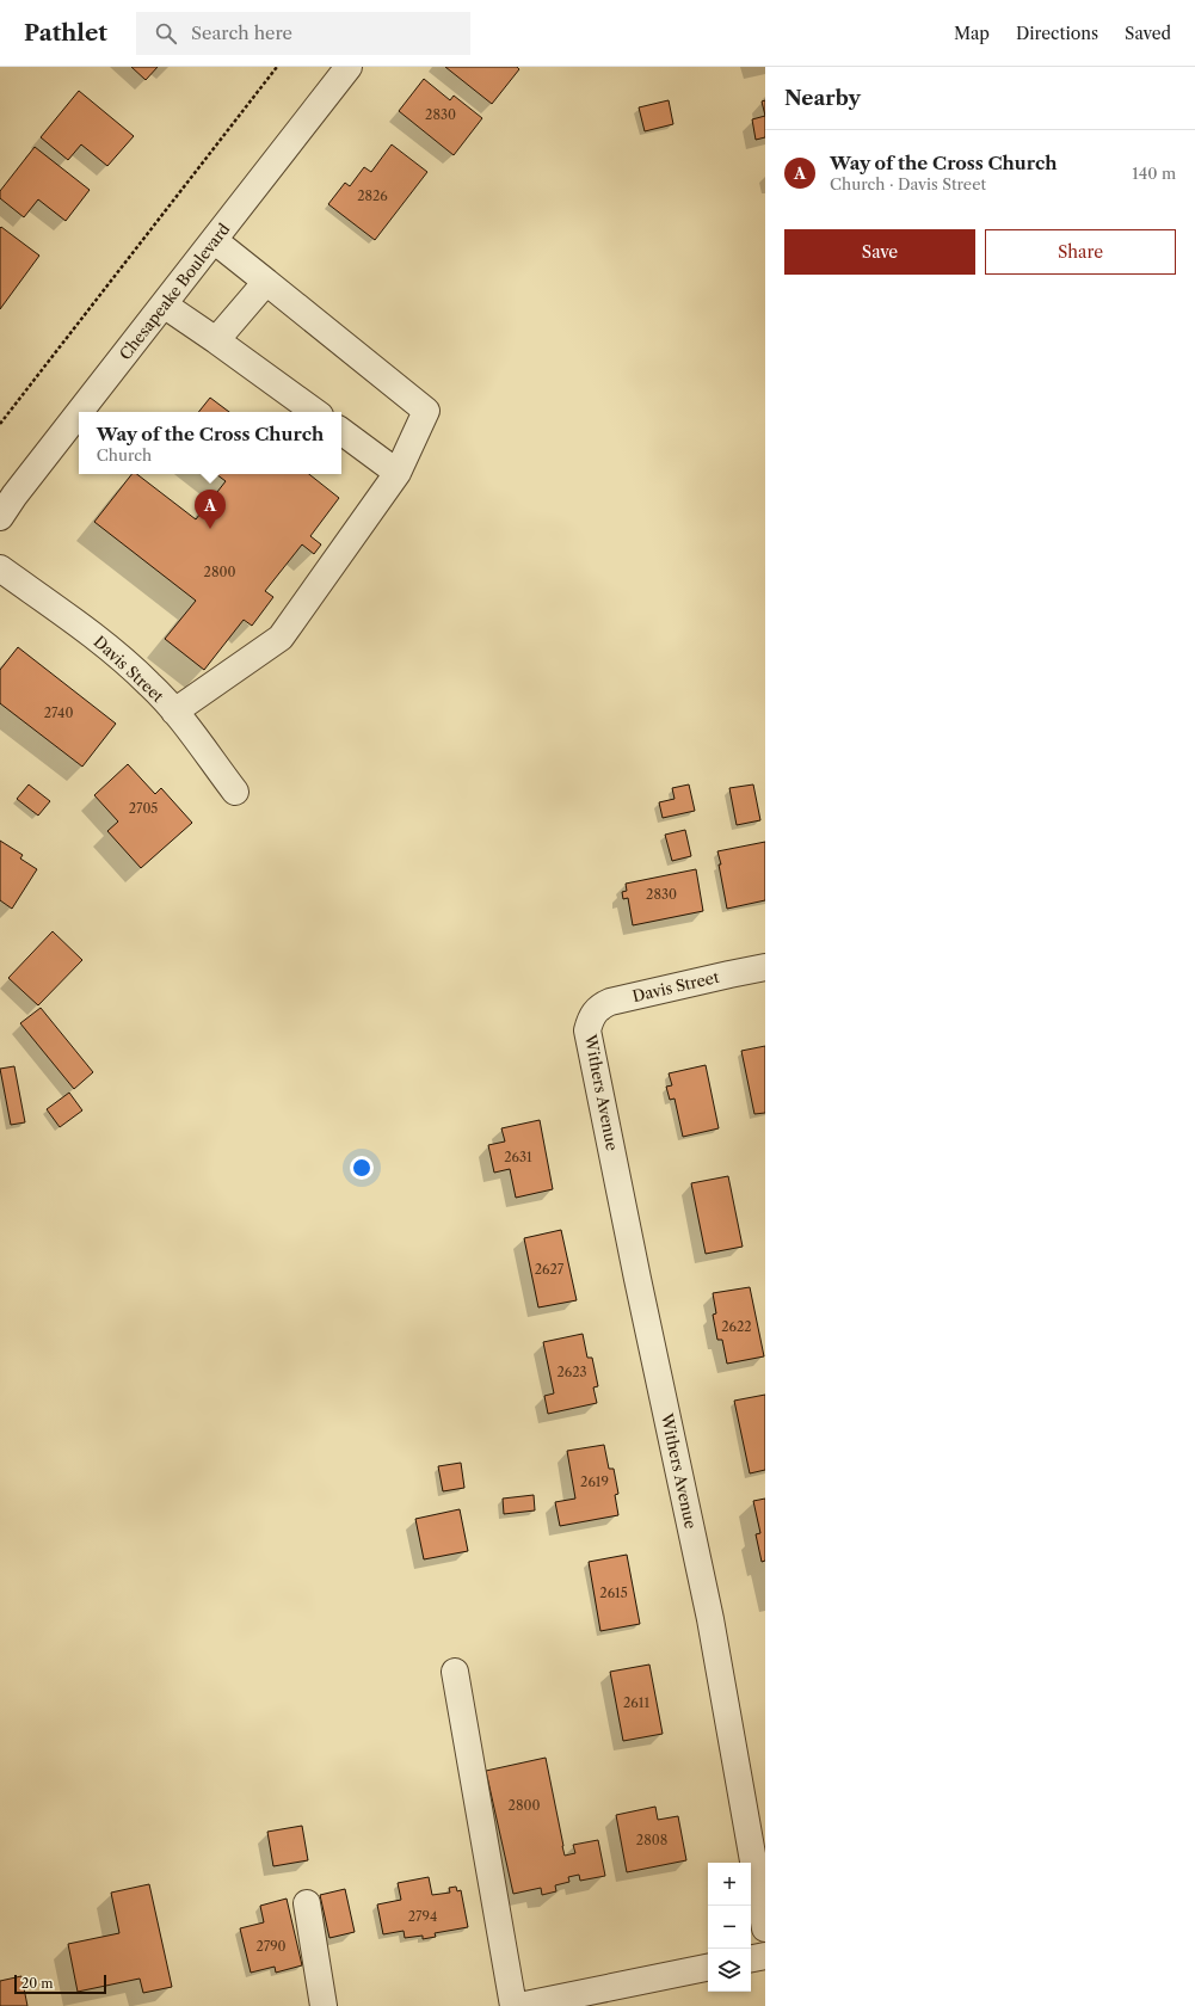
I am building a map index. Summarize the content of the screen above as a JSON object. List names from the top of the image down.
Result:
{
  "streets": {
    "street": ["Chesapeake Boulevard", "Davis Street", "Withers Avenue"]
  },
  "crossings": [
    ["Davis Street", "Withers Avenue"]
  ],
  "house_numbers": [
    "2830",
    "2826",
    "2800",
    "2740",
    "2705",
    "2830",
    "2631",
    "2627",
    "2622",
    "2623",
    "2619",
    "2615",
    "2611",
    "2800",
    "2808",
    "2794",
    "2790"
  ],
  "scale_bar": "20 m",
  "page": {
    "header": "Pathlet",
    "search": "Search here",
    "nav": ["Map", "Directions", "Saved"],
    "heading": "Nearby",
    "list": [
      {
        "mark": "A",
        "name": "Way of the Cross Church",
        "note": "Church · Davis Street",
        "value": "140 m"
      }
    ],
    "buttons": ["Save", "Share"],
    "popup": ["Way of the Cross Church", "Church"],
    "pins": "A",
    "map_buttons": ["+", "−"],
    "scale": "20 m"
  }
}
